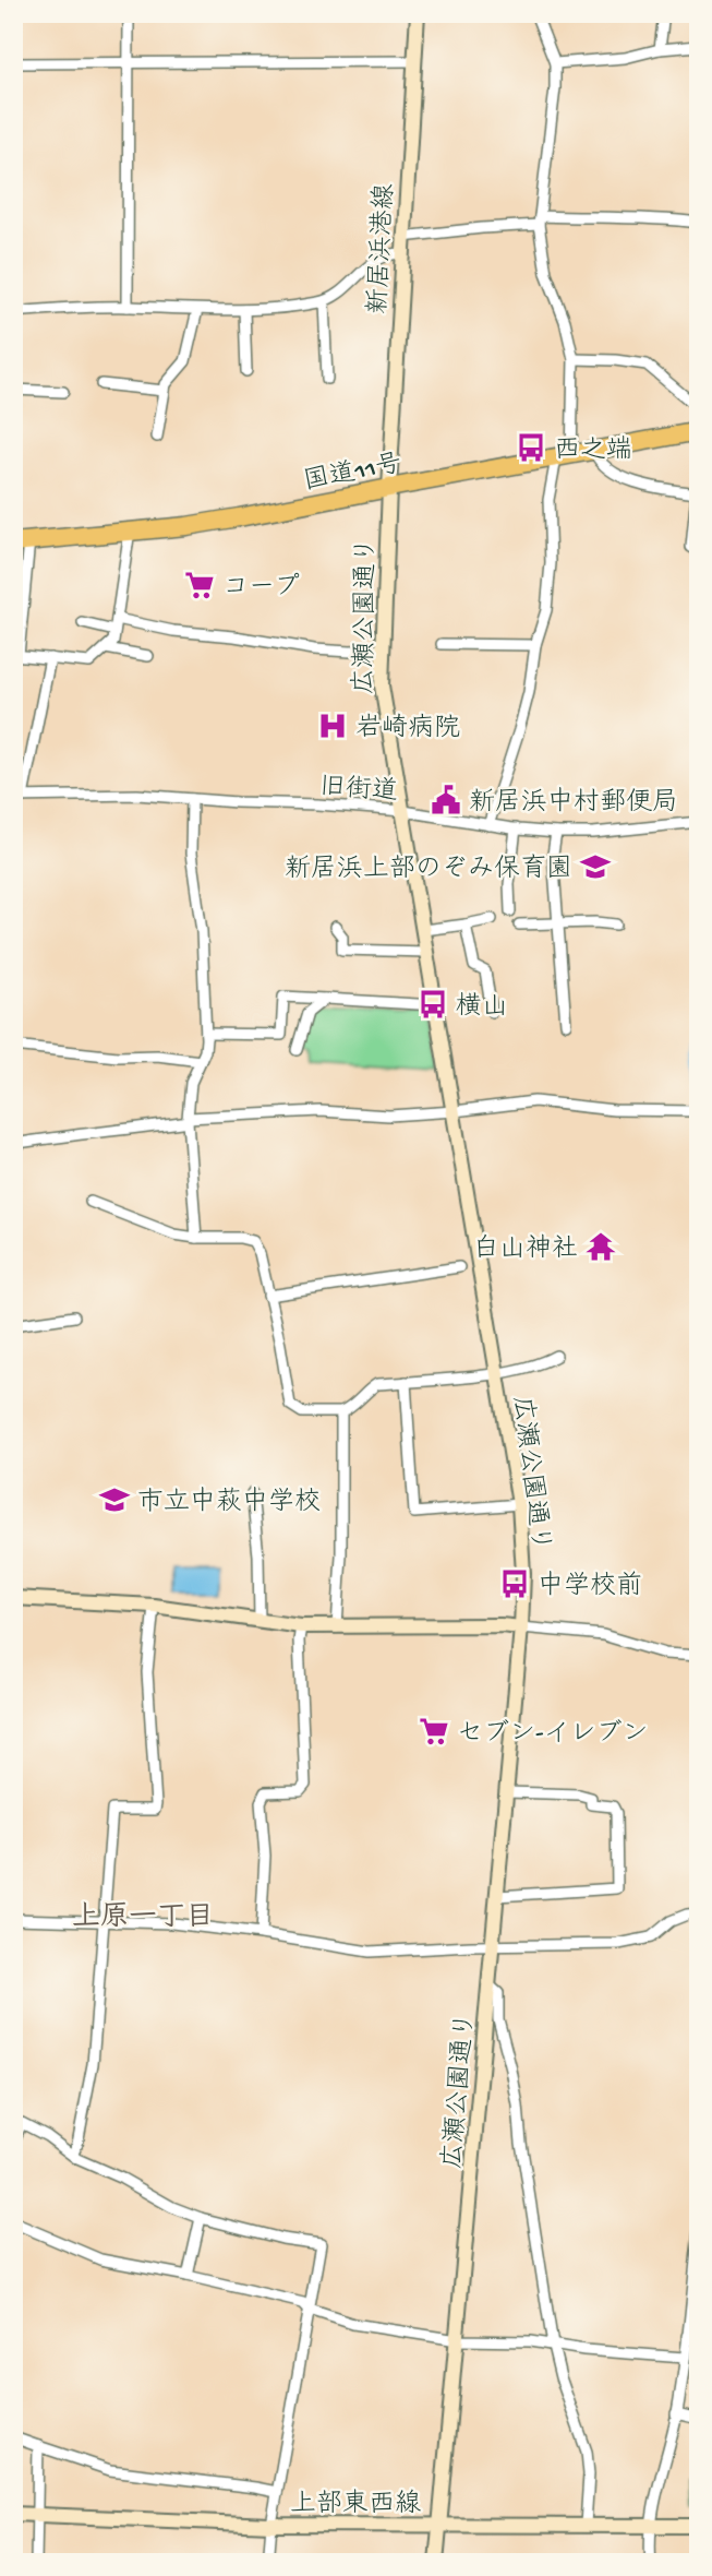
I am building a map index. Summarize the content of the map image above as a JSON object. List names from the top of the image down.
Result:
{
  "streets": {
    "highway": ["国道11号"],
    "street": [
      "新居浜港線",
      "広瀬公園通り",
      "旧街道",
      "上部東西線"
    ]
  },
  "crossings": [
    ["新居浜港線", "国道11号"],
    ["新居浜港線", "広瀬公園通り"],
    ["国道11号", "広瀬公園通り"],
    ["広瀬公園通り", "旧街道"],
    ["広瀬公園通り", "上部東西線"]
  ],
  "districts": ["上原一丁目"],
  "places": {
    "bus stop": ["西之端", "横山", "中学校前"],
    "supermarket": ["コープ", "セブン-イレブン"],
    "hospital": ["岩崎病院"],
    "public building": ["新居浜中村郵便局"],
    "school or university": ["新居浜上部のぞみ保育園", "市立中萩中学校"],
    "temple": ["白山神社"]
  }
}
